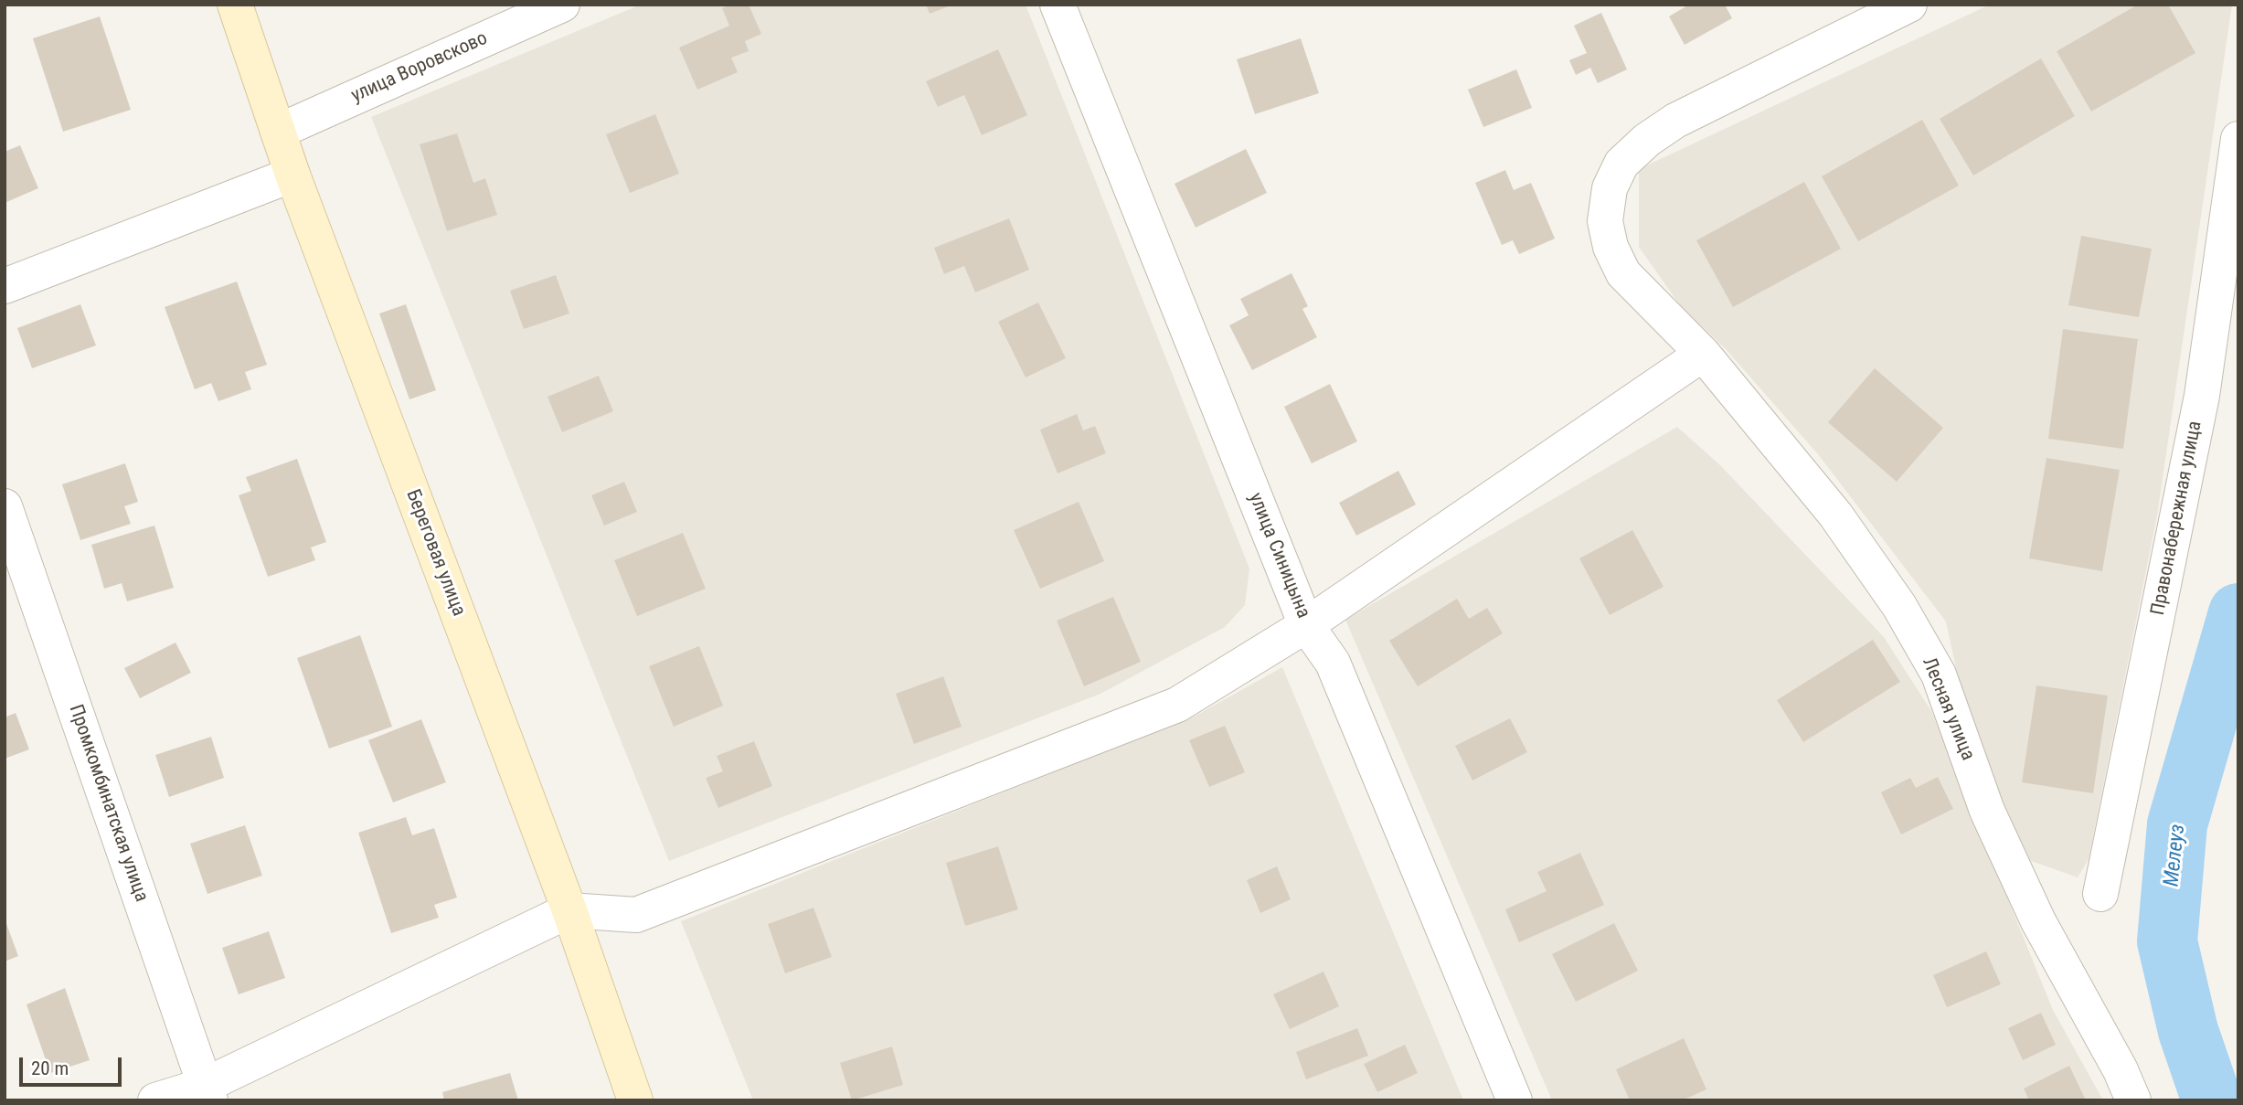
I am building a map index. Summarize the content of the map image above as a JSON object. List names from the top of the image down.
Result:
{
  "streets": {
    "main road": ["Береговая улица"],
    "street": [
      "улица Воровсково",
      "Правонабережная улица",
      "улица Синицына",
      "Лесная улица",
      "Промкомбинатская улица"
    ]
  },
  "crossings": [
    ["улица Воровсково", "Береговая улица"]
  ],
  "water": ["Мелеуз"],
  "scale_bar": "20 m"
}
